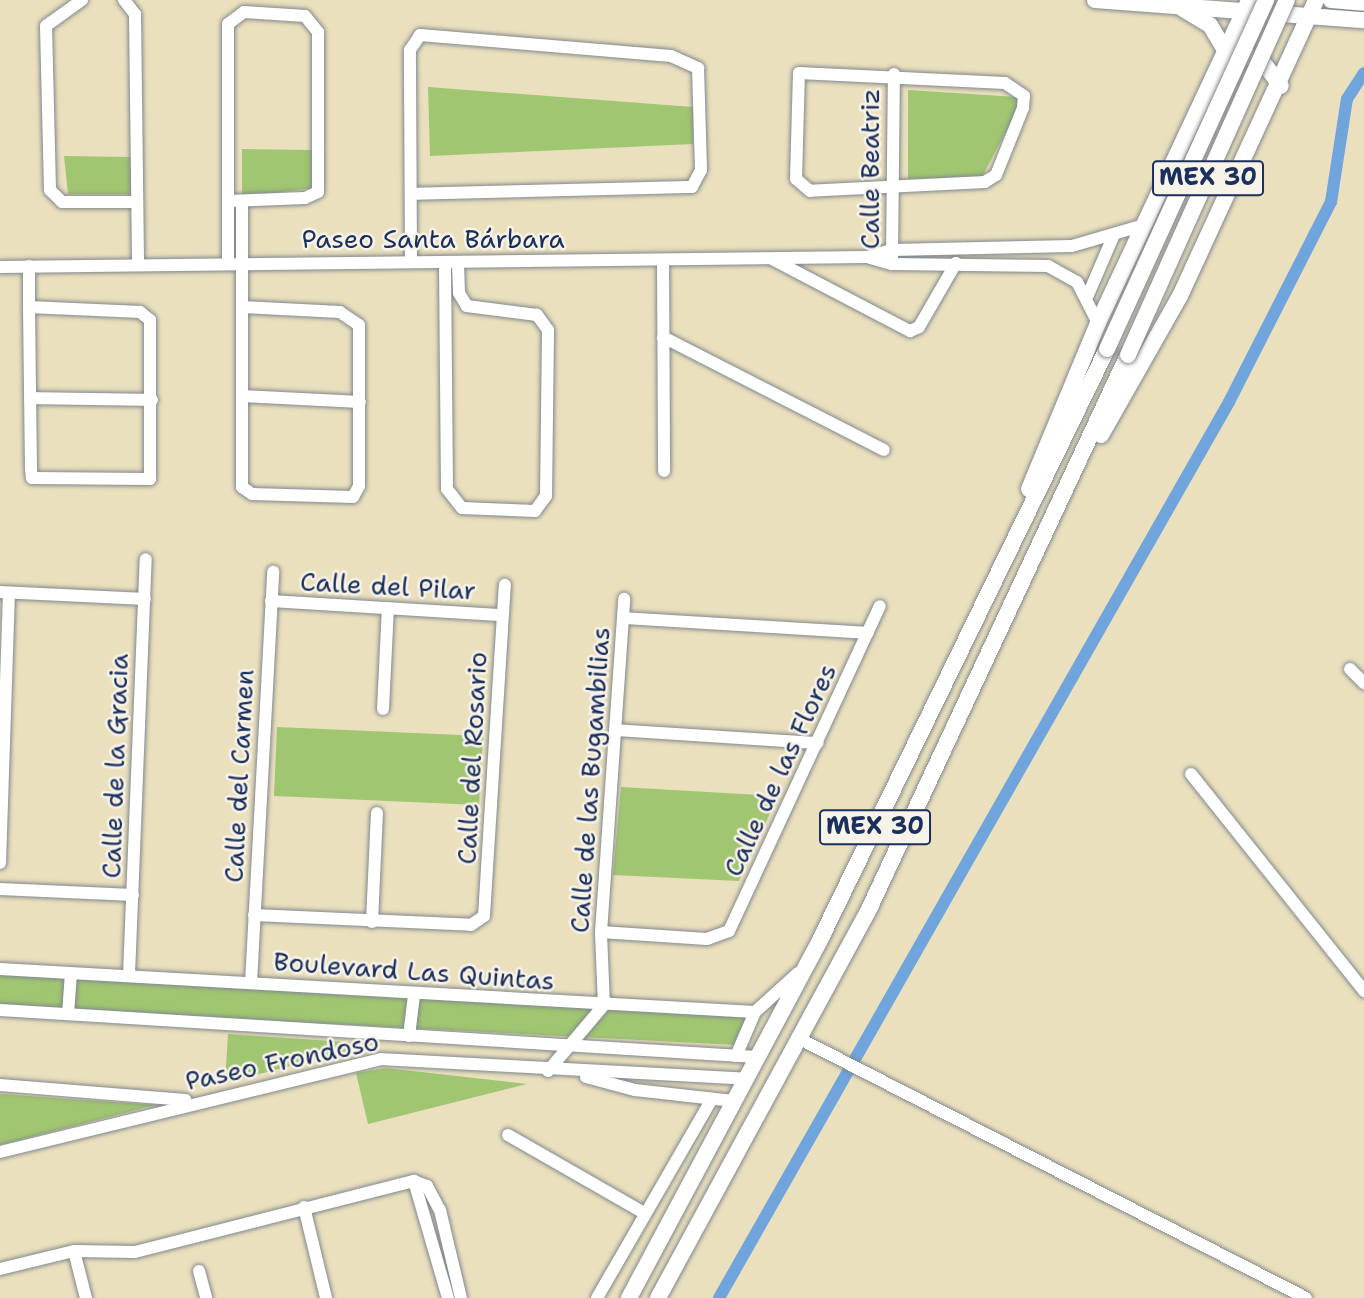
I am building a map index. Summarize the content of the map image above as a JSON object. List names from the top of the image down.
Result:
{
  "streets": {
    "main road": ["MEX 30"],
    "street": [
      "Calle Beatriz",
      "Paseo Santa Bárbara",
      "Calle del Pilar",
      "Calle del Rosario",
      "Calle de la Gracia",
      "Calle de las Flores",
      "Calle del Carmen",
      "Calle de las Bugambilias",
      "Boulevard Las Quintas",
      "Paseo Frondoso"
    ]
  },
  "crossings": [
    ["Calle Beatriz", "Paseo Santa Bárbara"],
    ["MEX 30", "Paseo Frondoso"],
    ["Calle del Pilar", "Calle del Rosario"],
    ["Calle del Pilar", "Calle del Carmen"],
    ["Calle de la Gracia", "Boulevard Las Quintas"],
    ["Calle de las Flores", "Calle de las Bugambilias"],
    ["Calle del Carmen", "Boulevard Las Quintas"],
    ["Calle de las Bugambilias", "Boulevard Las Quintas"]
  ]
}
